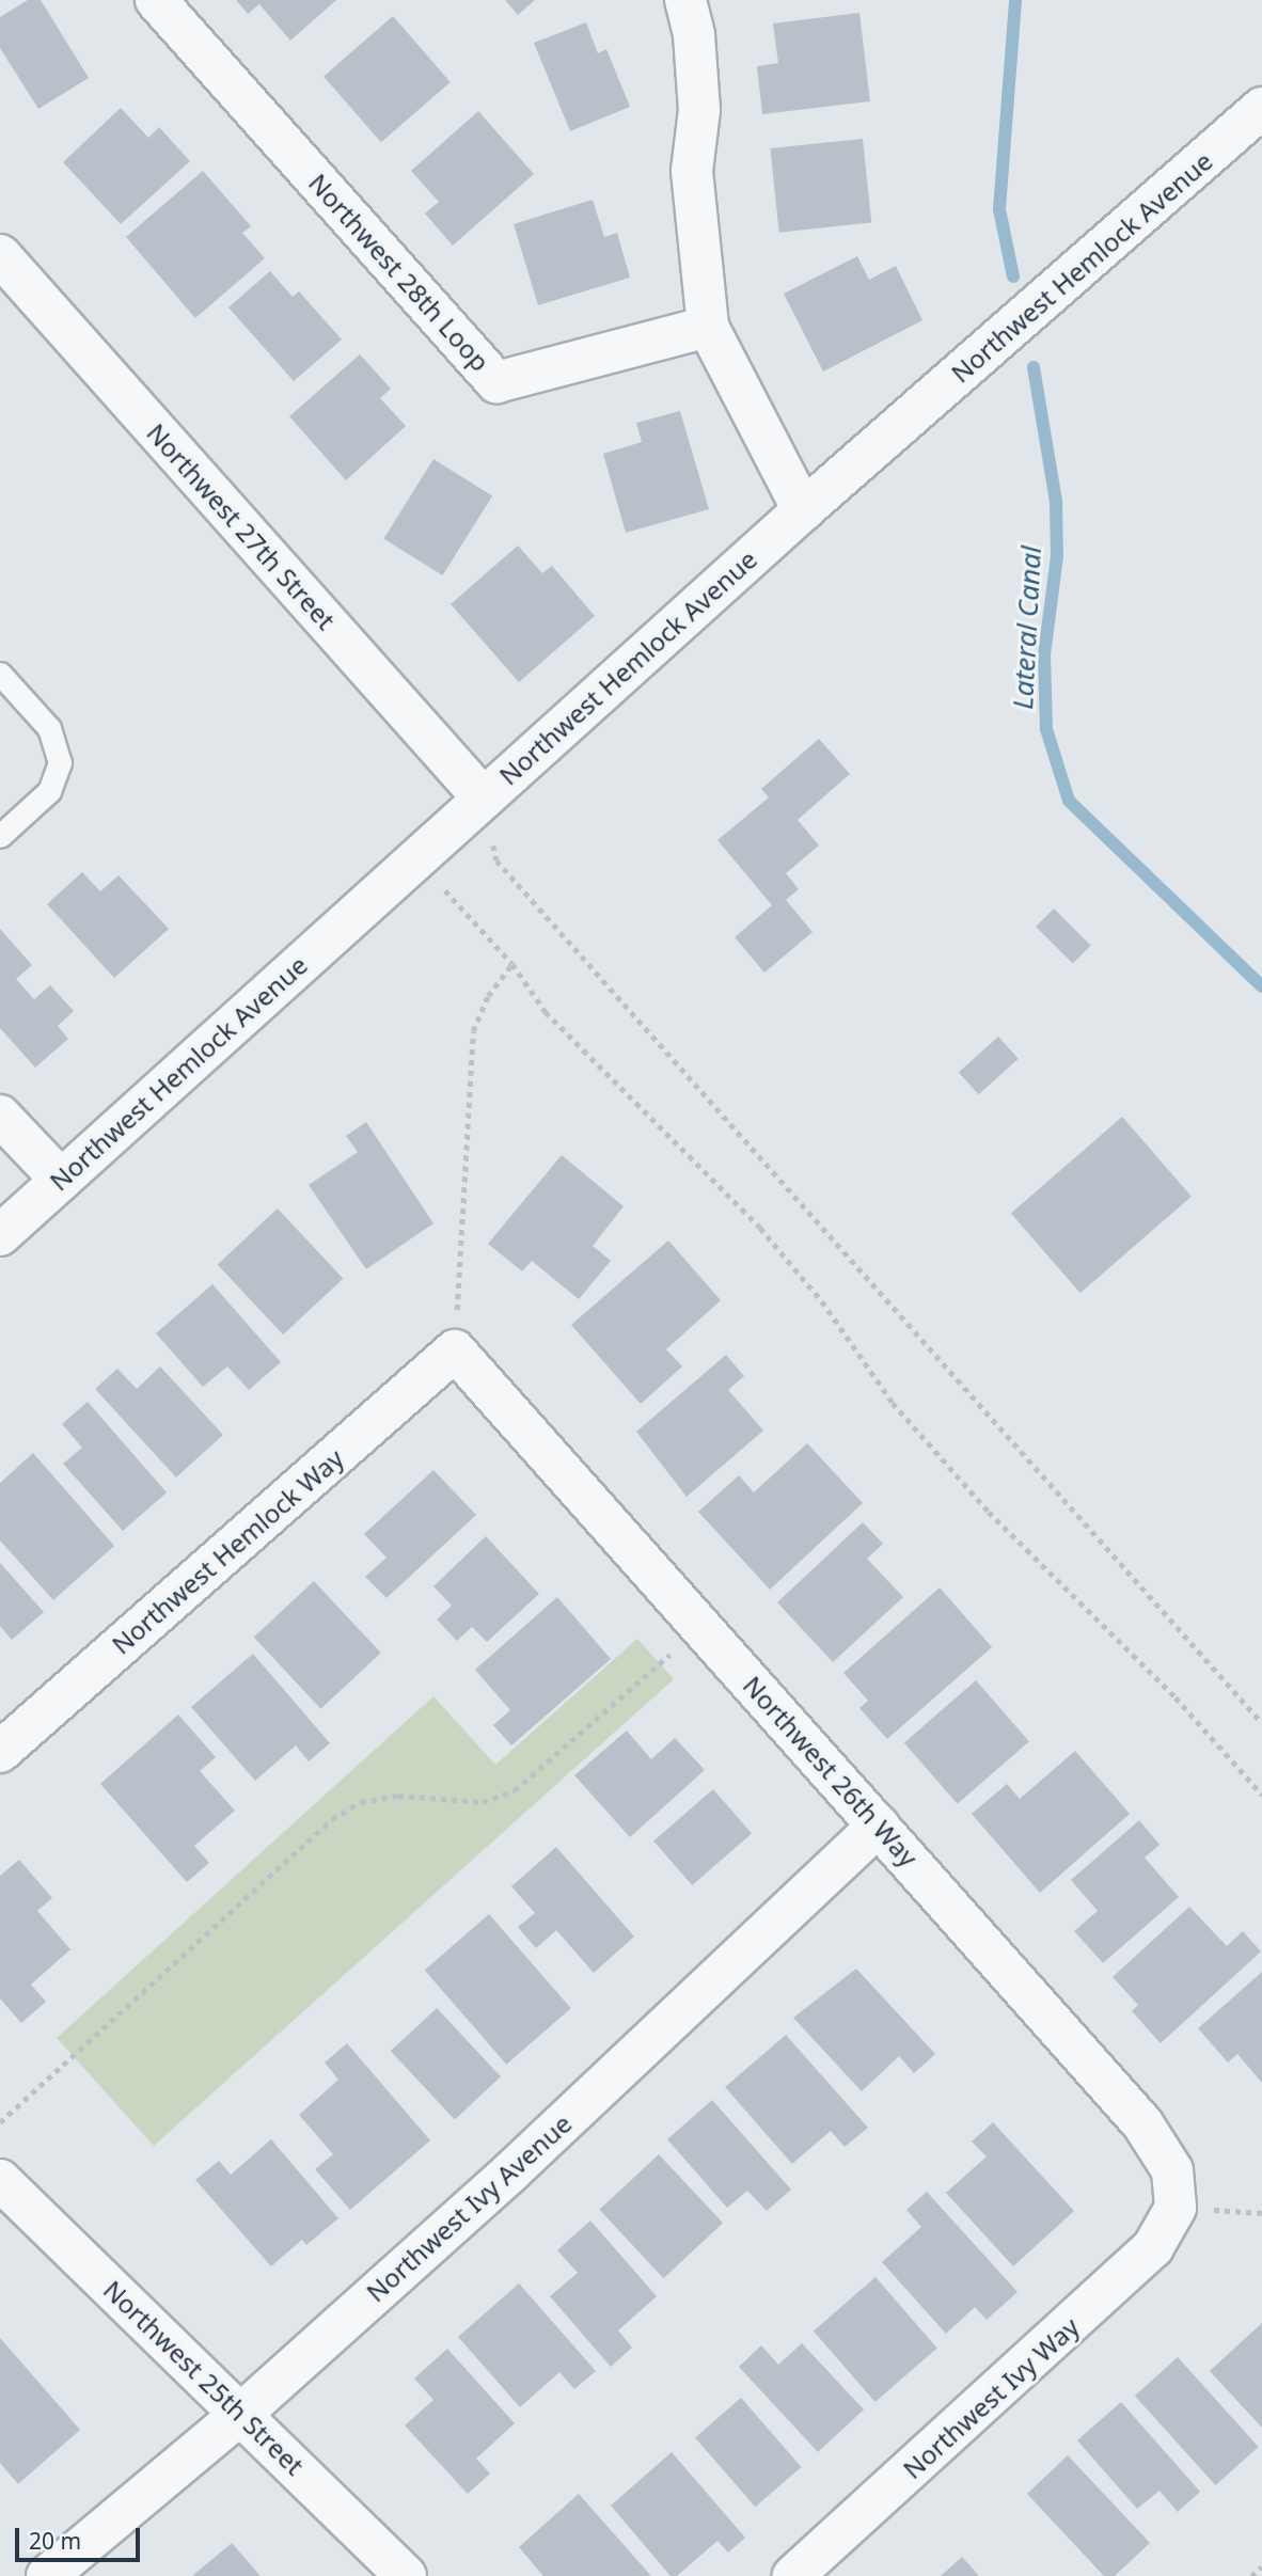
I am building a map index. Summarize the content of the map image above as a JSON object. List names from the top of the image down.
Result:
{
  "streets": {
    "street": [
      "Northwest Hemlock Avenue",
      "Northwest 28th Loop",
      "Northwest 27th Street",
      "Northwest Hemlock Way",
      "Northwest 26th Way",
      "Northwest Ivy Avenue",
      "Northwest 25th Street",
      "Northwest Ivy Way"
    ]
  },
  "crossings": [
    ["Northwest Hemlock Avenue", "Northwest 27th Street"],
    ["Northwest Hemlock Way", "Northwest 26th Way"],
    ["Northwest 26th Way", "Northwest Ivy Avenue"],
    ["Northwest 26th Way", "Northwest Ivy Way"],
    ["Northwest Ivy Avenue", "Northwest 25th Street"]
  ],
  "water": ["Lateral Canal"],
  "scale_bar": "20 m"
}
